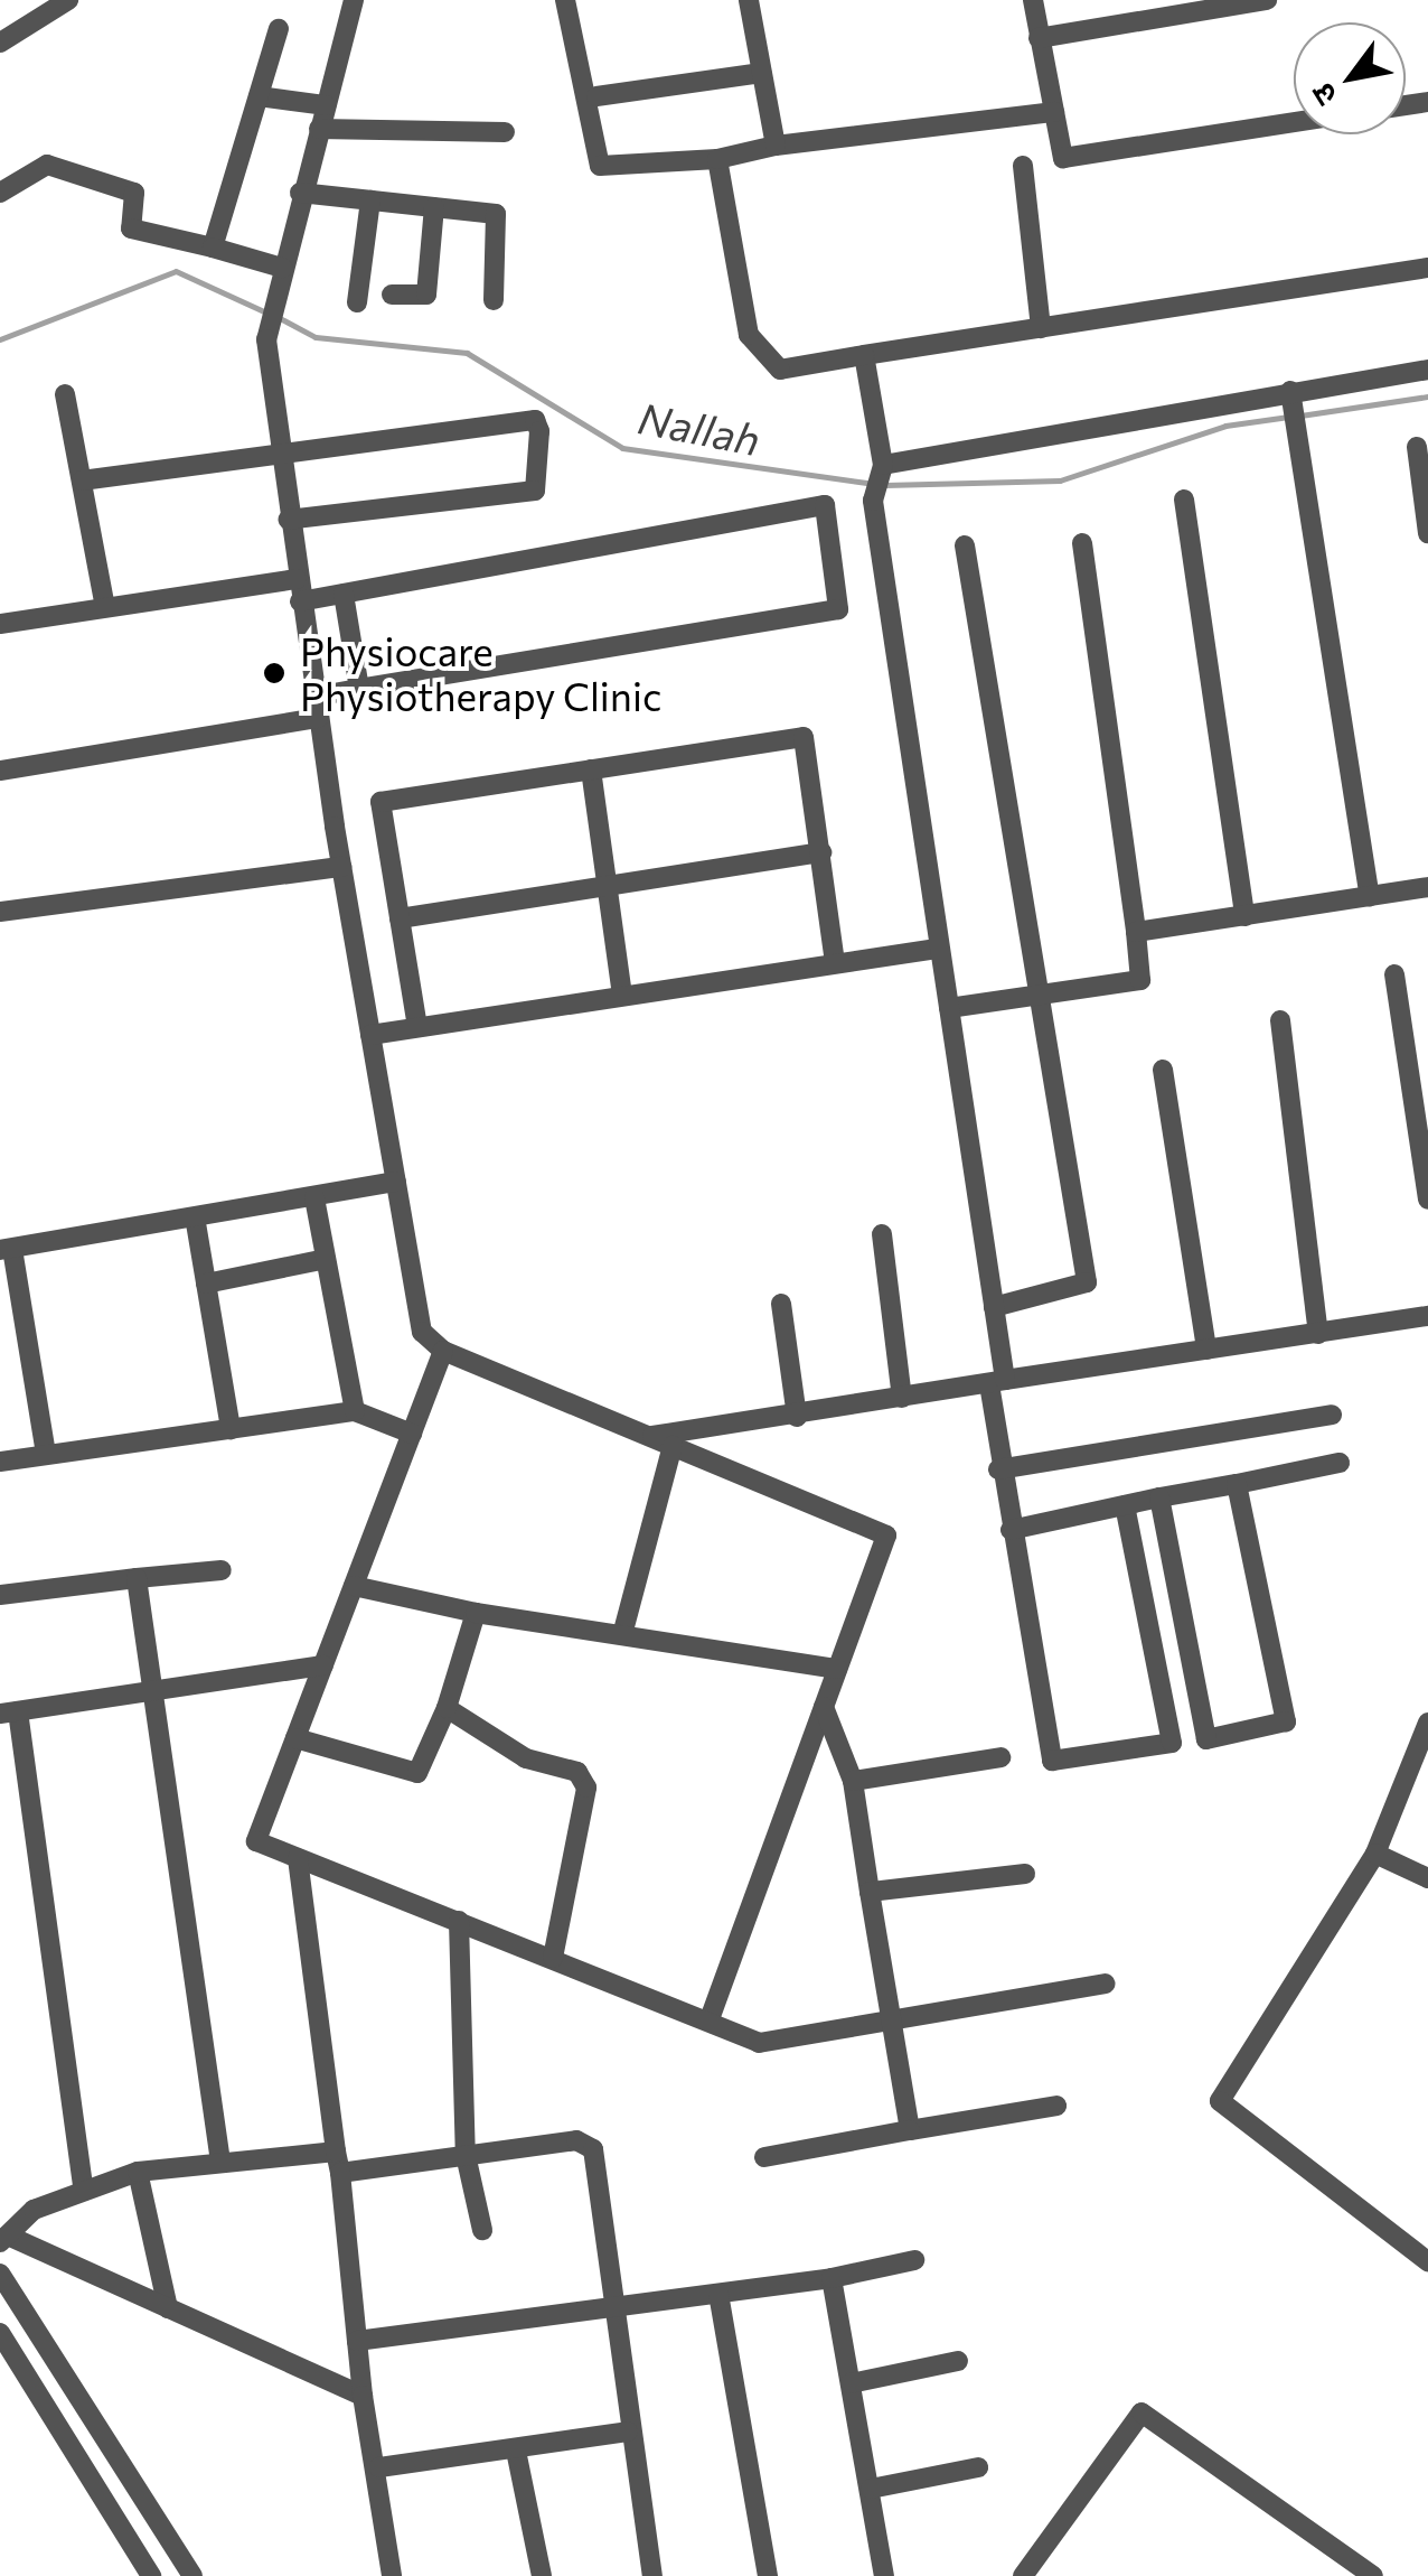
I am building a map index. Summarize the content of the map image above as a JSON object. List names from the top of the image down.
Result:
{
  "water": ["Nallah"],
  "places": ["Physiocare Physiotherapy Clinic"],
  "north": "bottom left"
}
